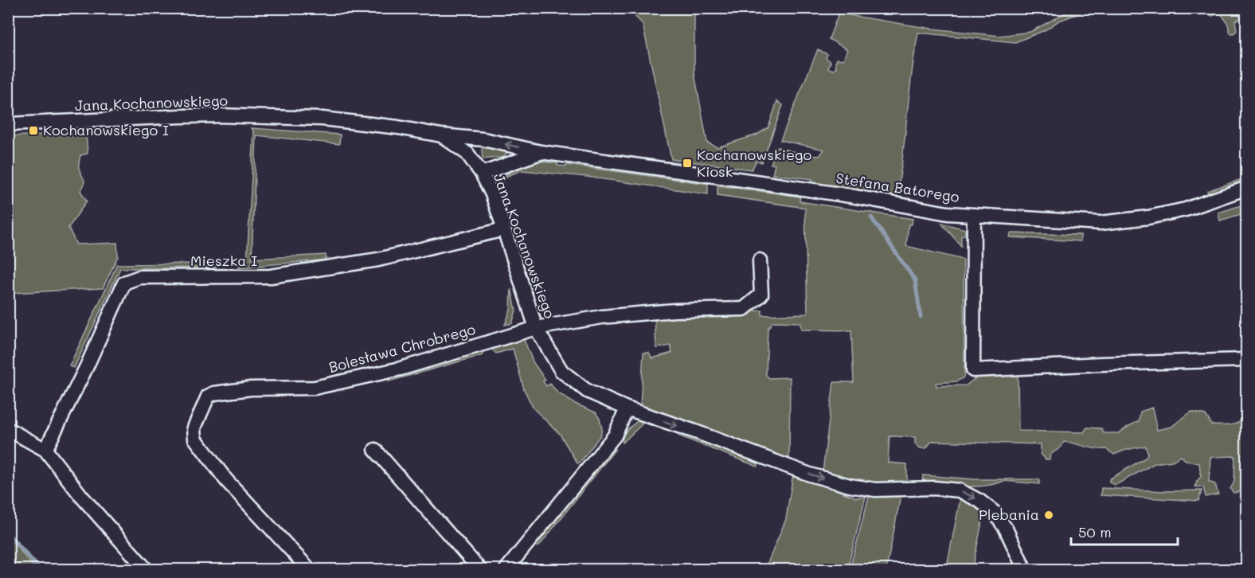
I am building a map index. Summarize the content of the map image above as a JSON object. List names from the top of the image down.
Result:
{
  "streets": {
    "street": [
      "Jana Kochanowskiego",
      "Stefana Batorego",
      "Mieszka I",
      "Bolesława Chrobrego"
    ]
  },
  "crossings": [
    ["Jana Kochanowskiego", "Stefana Batorego"],
    ["Jana Kochanowskiego", "Mieszka I"],
    ["Jana Kochanowskiego", "Bolesława Chrobrego"]
  ],
  "places": {
    "transit": ["Kochanowskiego I", "Kochanowskiego Kiosk"],
    "other": ["Plebania"]
  },
  "scale_bar": "50 m"
}
